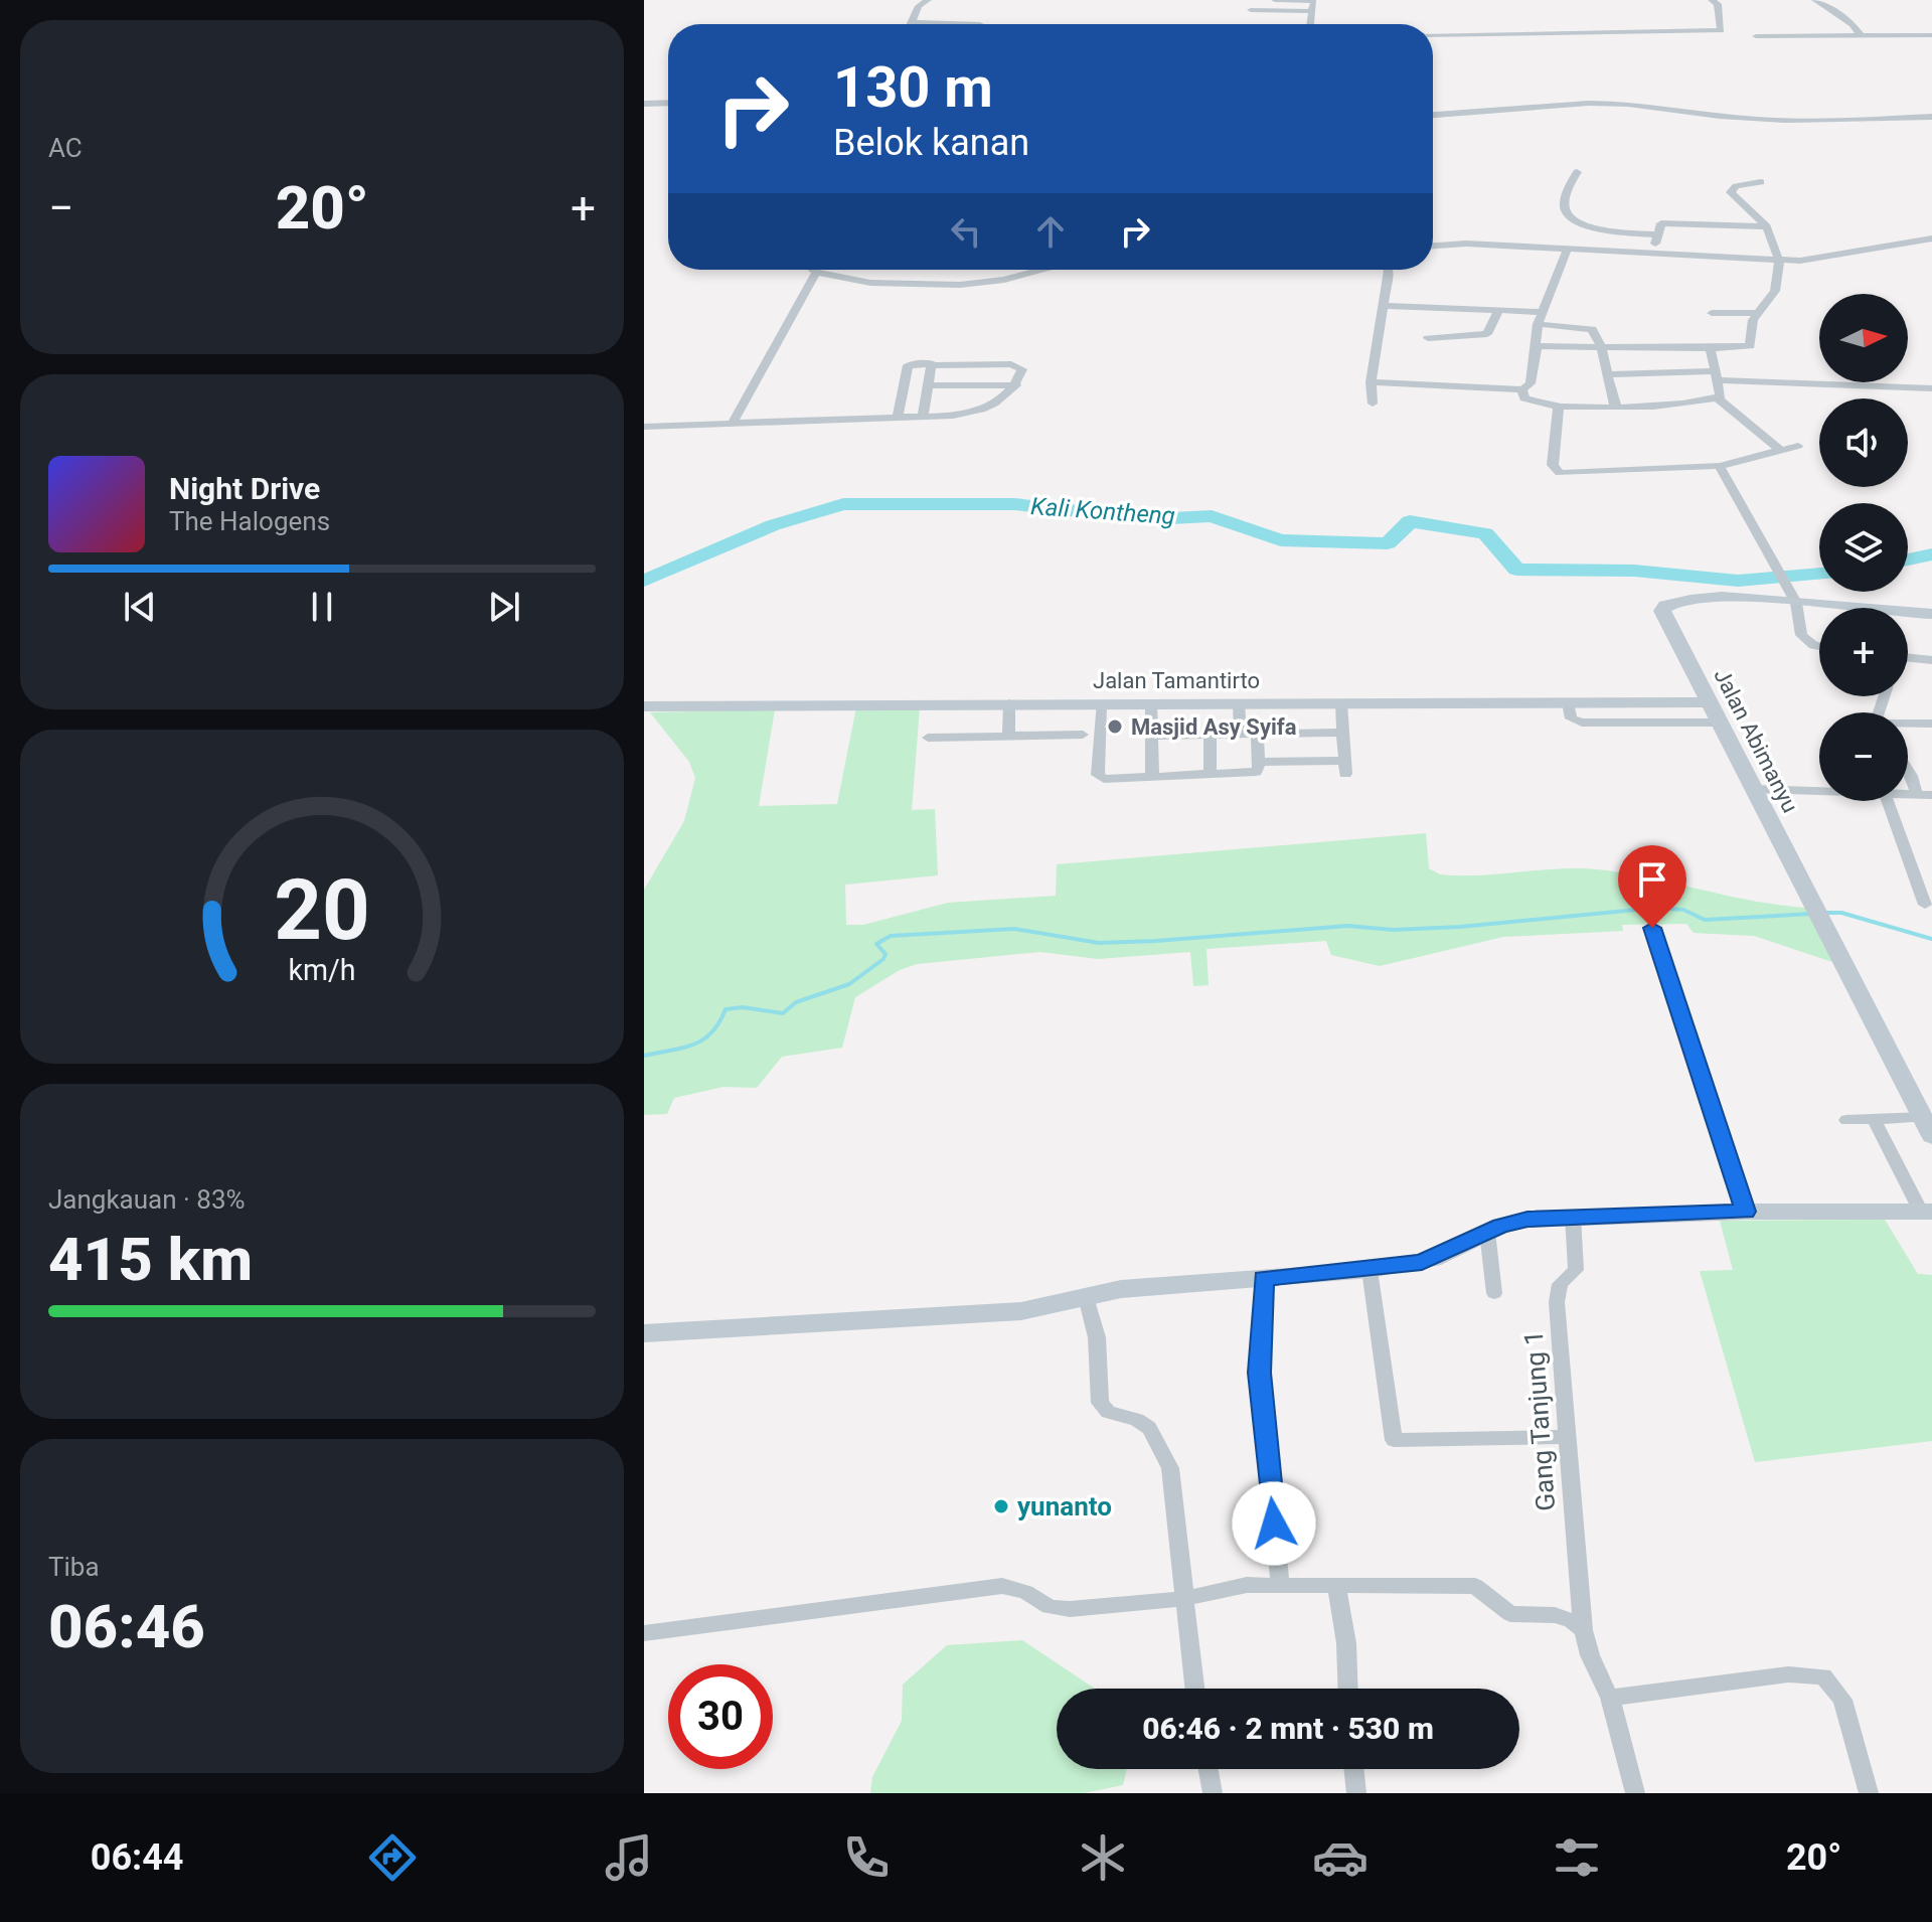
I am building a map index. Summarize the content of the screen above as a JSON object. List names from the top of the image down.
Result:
{
  "streets": {
    "street": ["Jalan Tamantirto", "Jalan Abimanyu", "Gang Tanjung 1"]
  },
  "crossings": [
    ["Jalan Tamantirto", "Jalan Abimanyu"]
  ],
  "water": ["Kali Kontheng"],
  "places": ["Masjid Asy Syifa", "yunanto"],
  "north": "right",
  "page": {
    "tile": [
      "AC",
      ["Jangkauan · 83%", "415 km"],
      ["Tiba", "06:46"]
    ],
    "turn": ["130 m", "Belok kanan"],
    "heat": ["−", "20°", "+"],
    "map_buttons": ["+", "−"],
    "song": ["Night Drive", "The Halogens"],
    "limit": "30",
    "trip": "06:46 · 2 mnt · 530 m",
    "tabs": ["06:44", "20°"],
    "gauge": ["20", "km/h"]
  }
}
